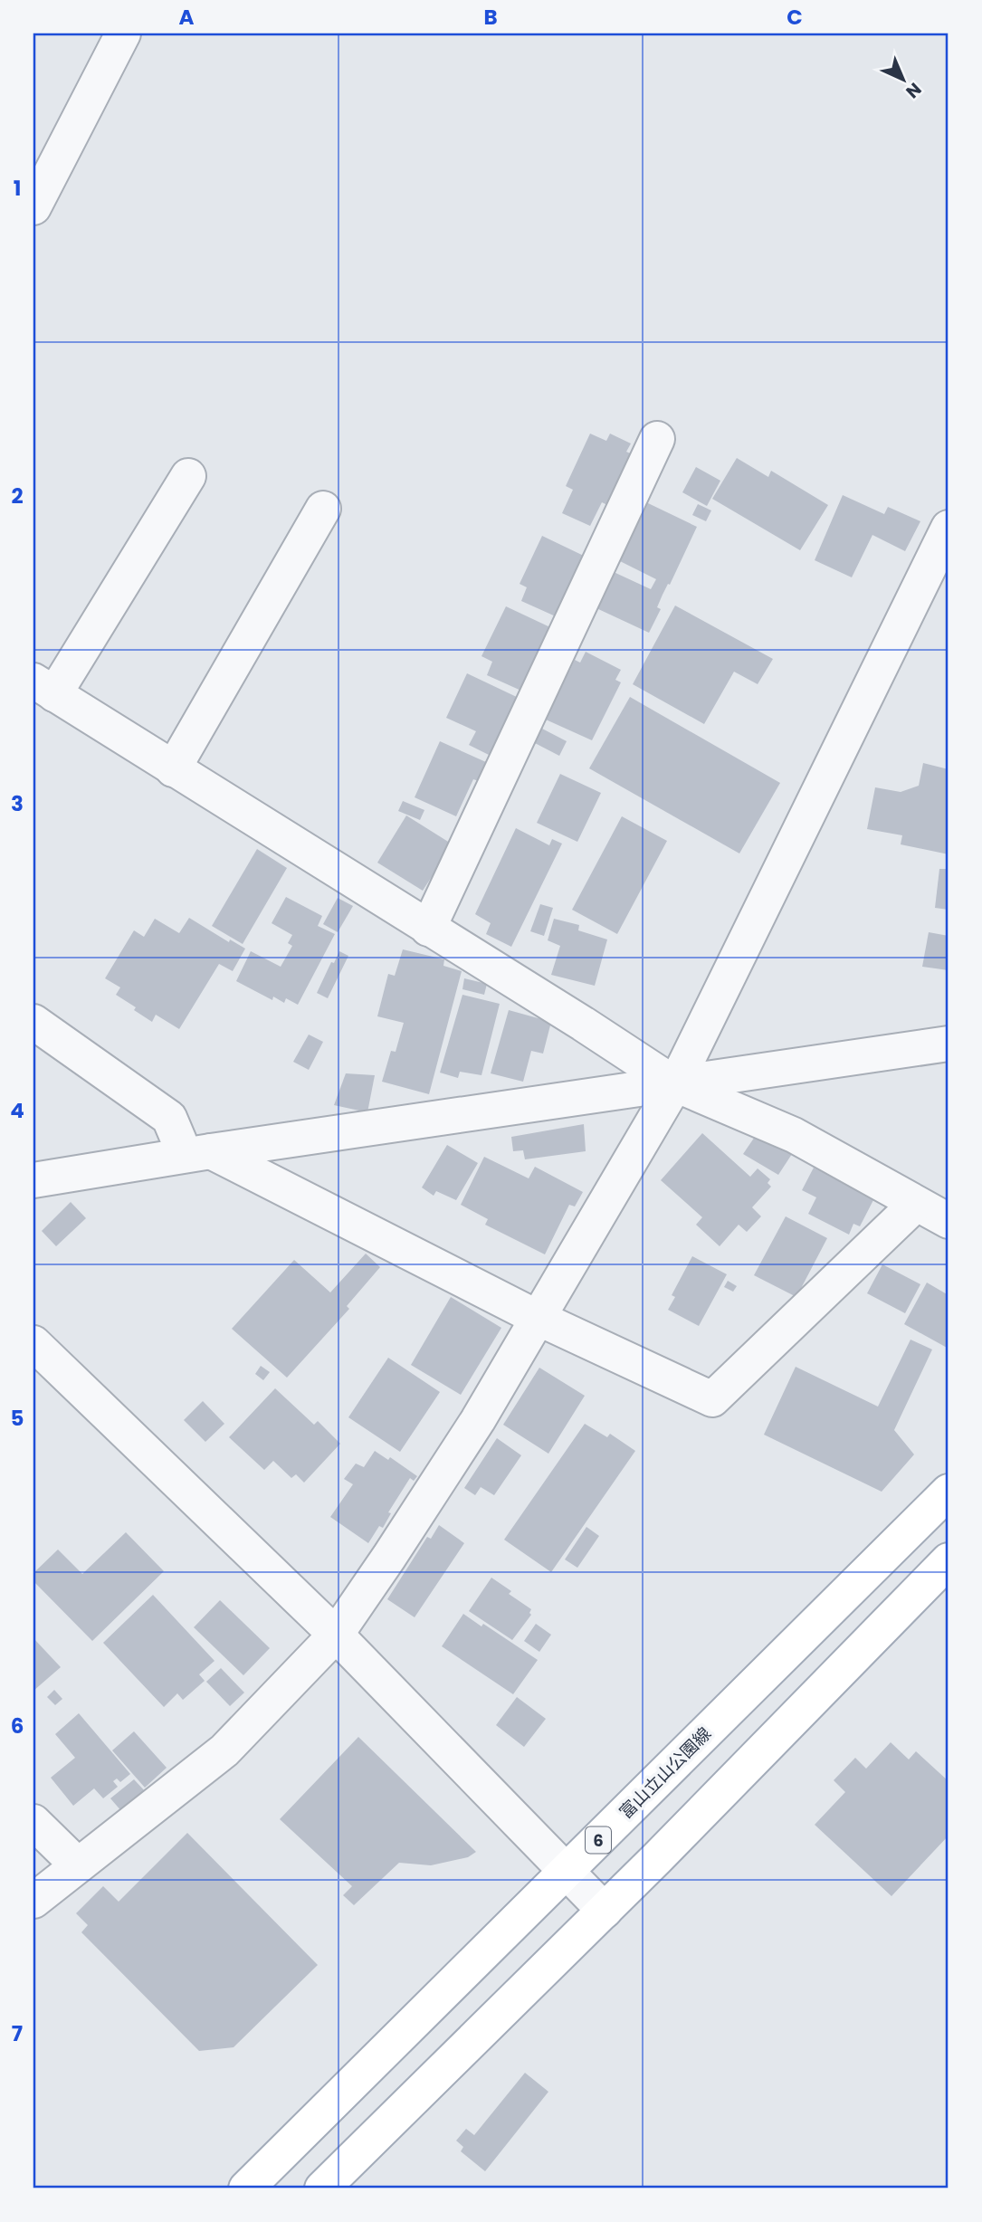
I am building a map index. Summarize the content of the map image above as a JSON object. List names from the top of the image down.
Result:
{
  "streets": {
    "main road": ["富山立山公園線", "6"]
  },
  "north": "bottom right",
  "grid": {
    "columns": ["A", "B", "C"],
    "rows": [
      "1",
      "2",
      "3",
      "4",
      "5",
      "6",
      "7"
    ]
  }
}
